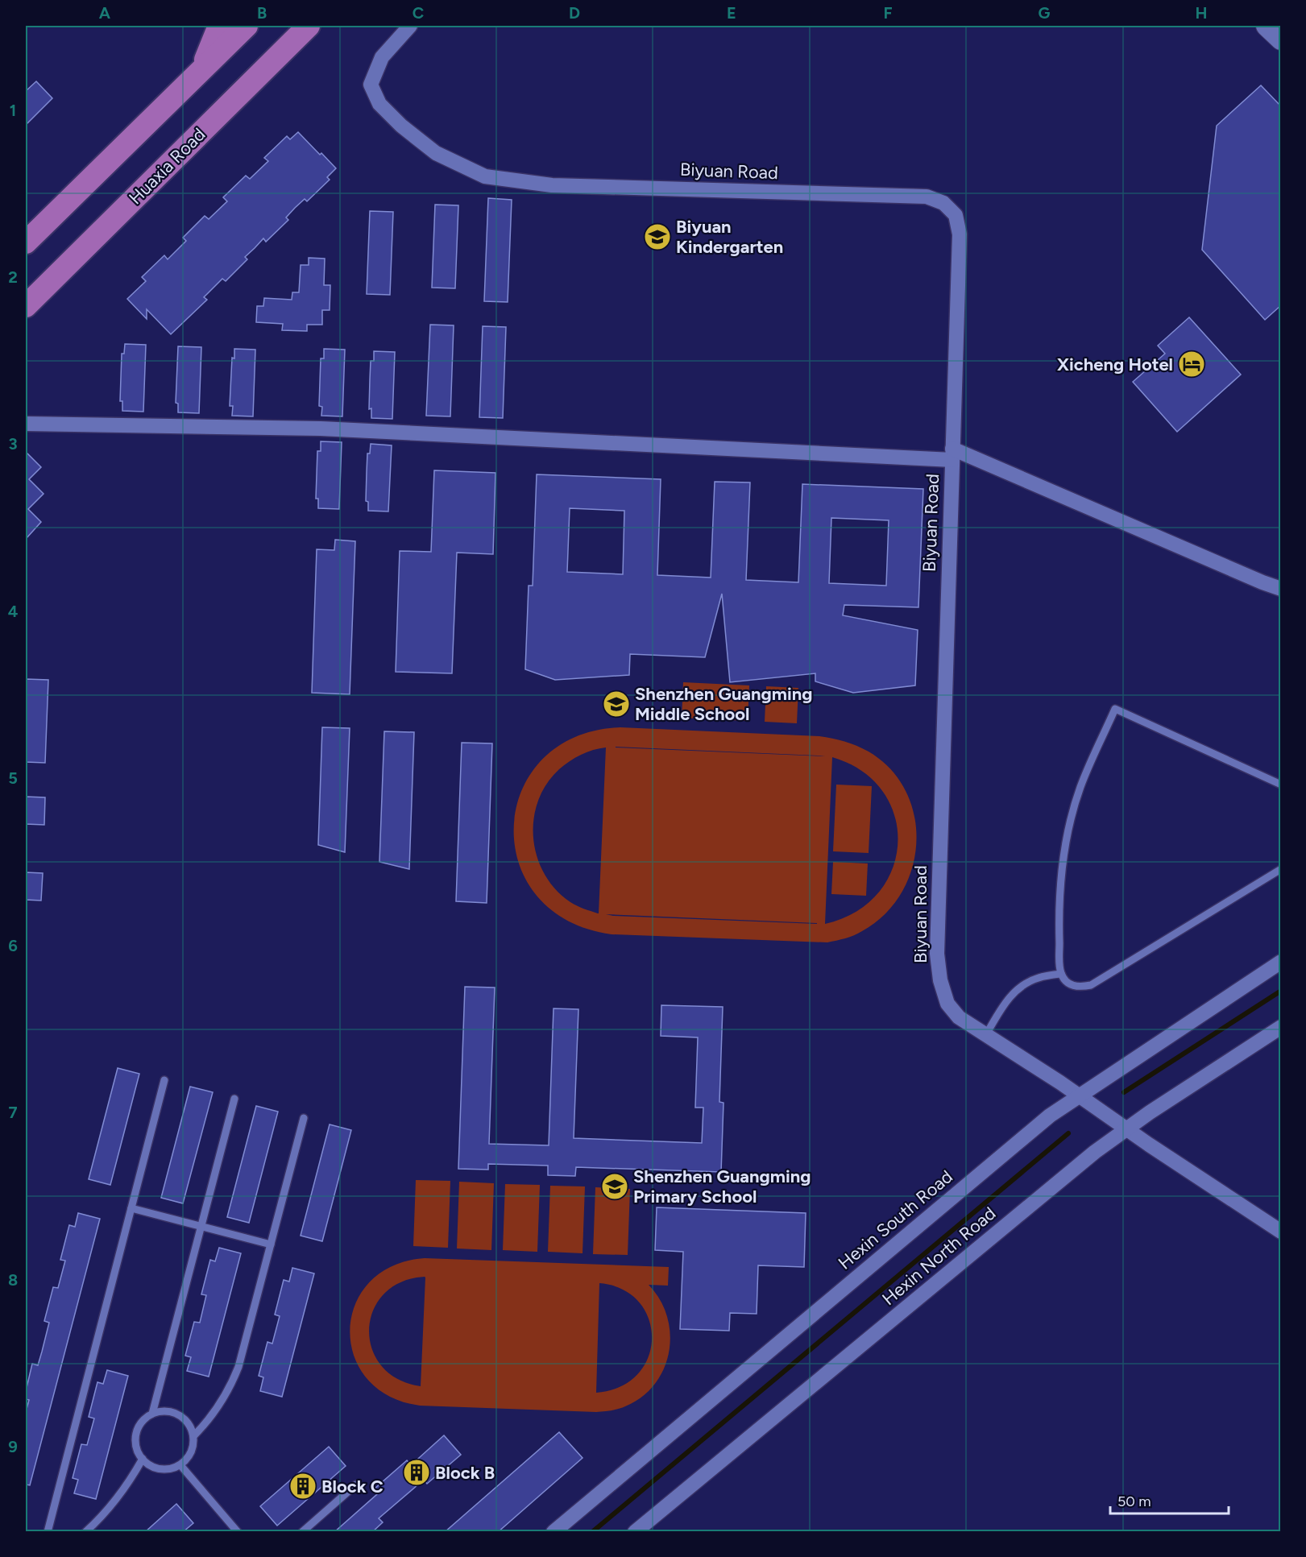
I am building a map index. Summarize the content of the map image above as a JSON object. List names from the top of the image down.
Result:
{
  "streets": {
    "main road": ["Huaxia Road"],
    "street": ["Biyuan Road", "Hexin South Road", "Hexin North Road"]
  },
  "crossings": [
    ["Biyuan Road", "Hexin South Road"],
    ["Biyuan Road", "Hexin North Road"]
  ],
  "places": {
    "school or university": ["Biyuan Kindergarten", "Shenzhen Guangming Middle School", "Shenzhen Guangming Primary School"],
    "hotel": ["Xicheng Hotel"],
    "building": ["Block B", "Block C"]
  },
  "scale_bar": "50 m",
  "grid": {
    "columns": [
      "A",
      "B",
      "C",
      "D",
      "E",
      "F",
      "G",
      "H"
    ],
    "rows": [
      "1",
      "2",
      "3",
      "4",
      "5",
      "6",
      "7",
      "8",
      "9"
    ]
  }
}
